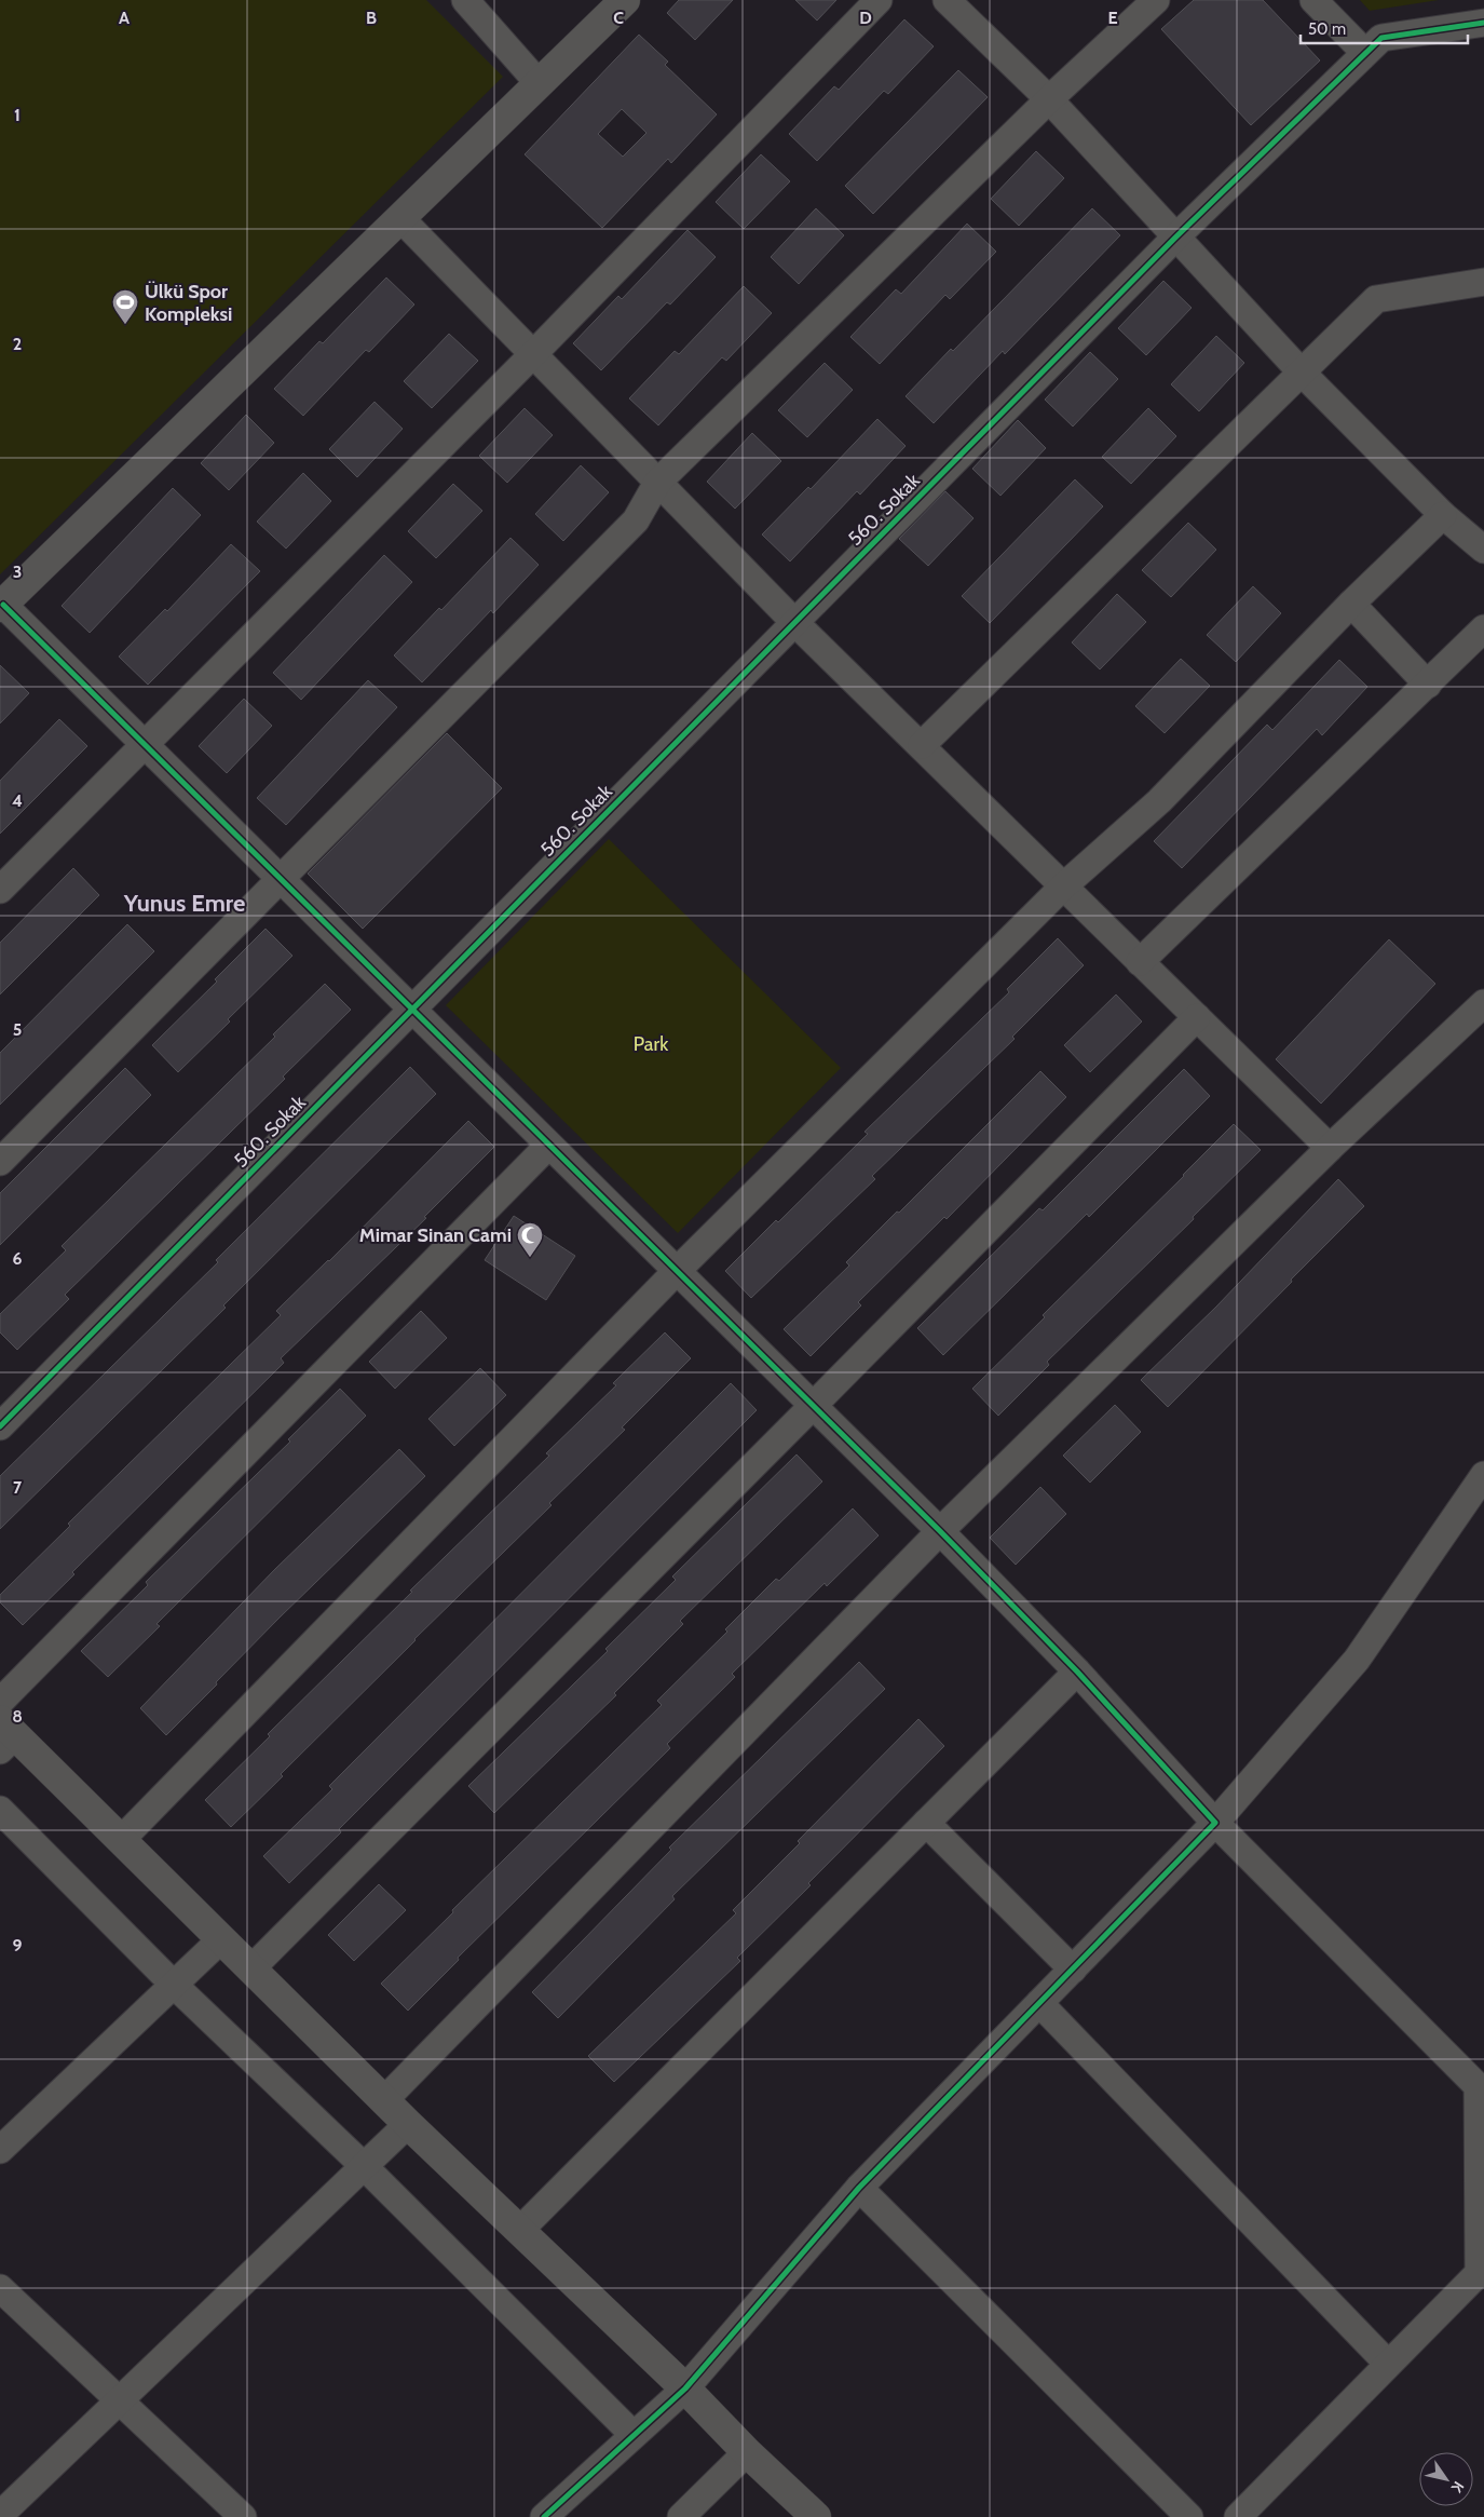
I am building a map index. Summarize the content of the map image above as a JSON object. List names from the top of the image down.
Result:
{
  "streets": {
    "street": ["560. Sokak"]
  },
  "districts": ["Yunus Emre"],
  "parks": ["Park"],
  "places": {
    "sports": ["Ülkü Spor Kompleksi"],
    "mosque": ["Mimar Sinan Cami"]
  },
  "scale_bar": "50 m",
  "north": "bottom right",
  "grid": {
    "columns": [
      "A",
      "B",
      "C",
      "D",
      "E"
    ],
    "rows": [
      "1",
      "2",
      "3",
      "4",
      "5",
      "6",
      "7",
      "8",
      "9"
    ]
  }
}
